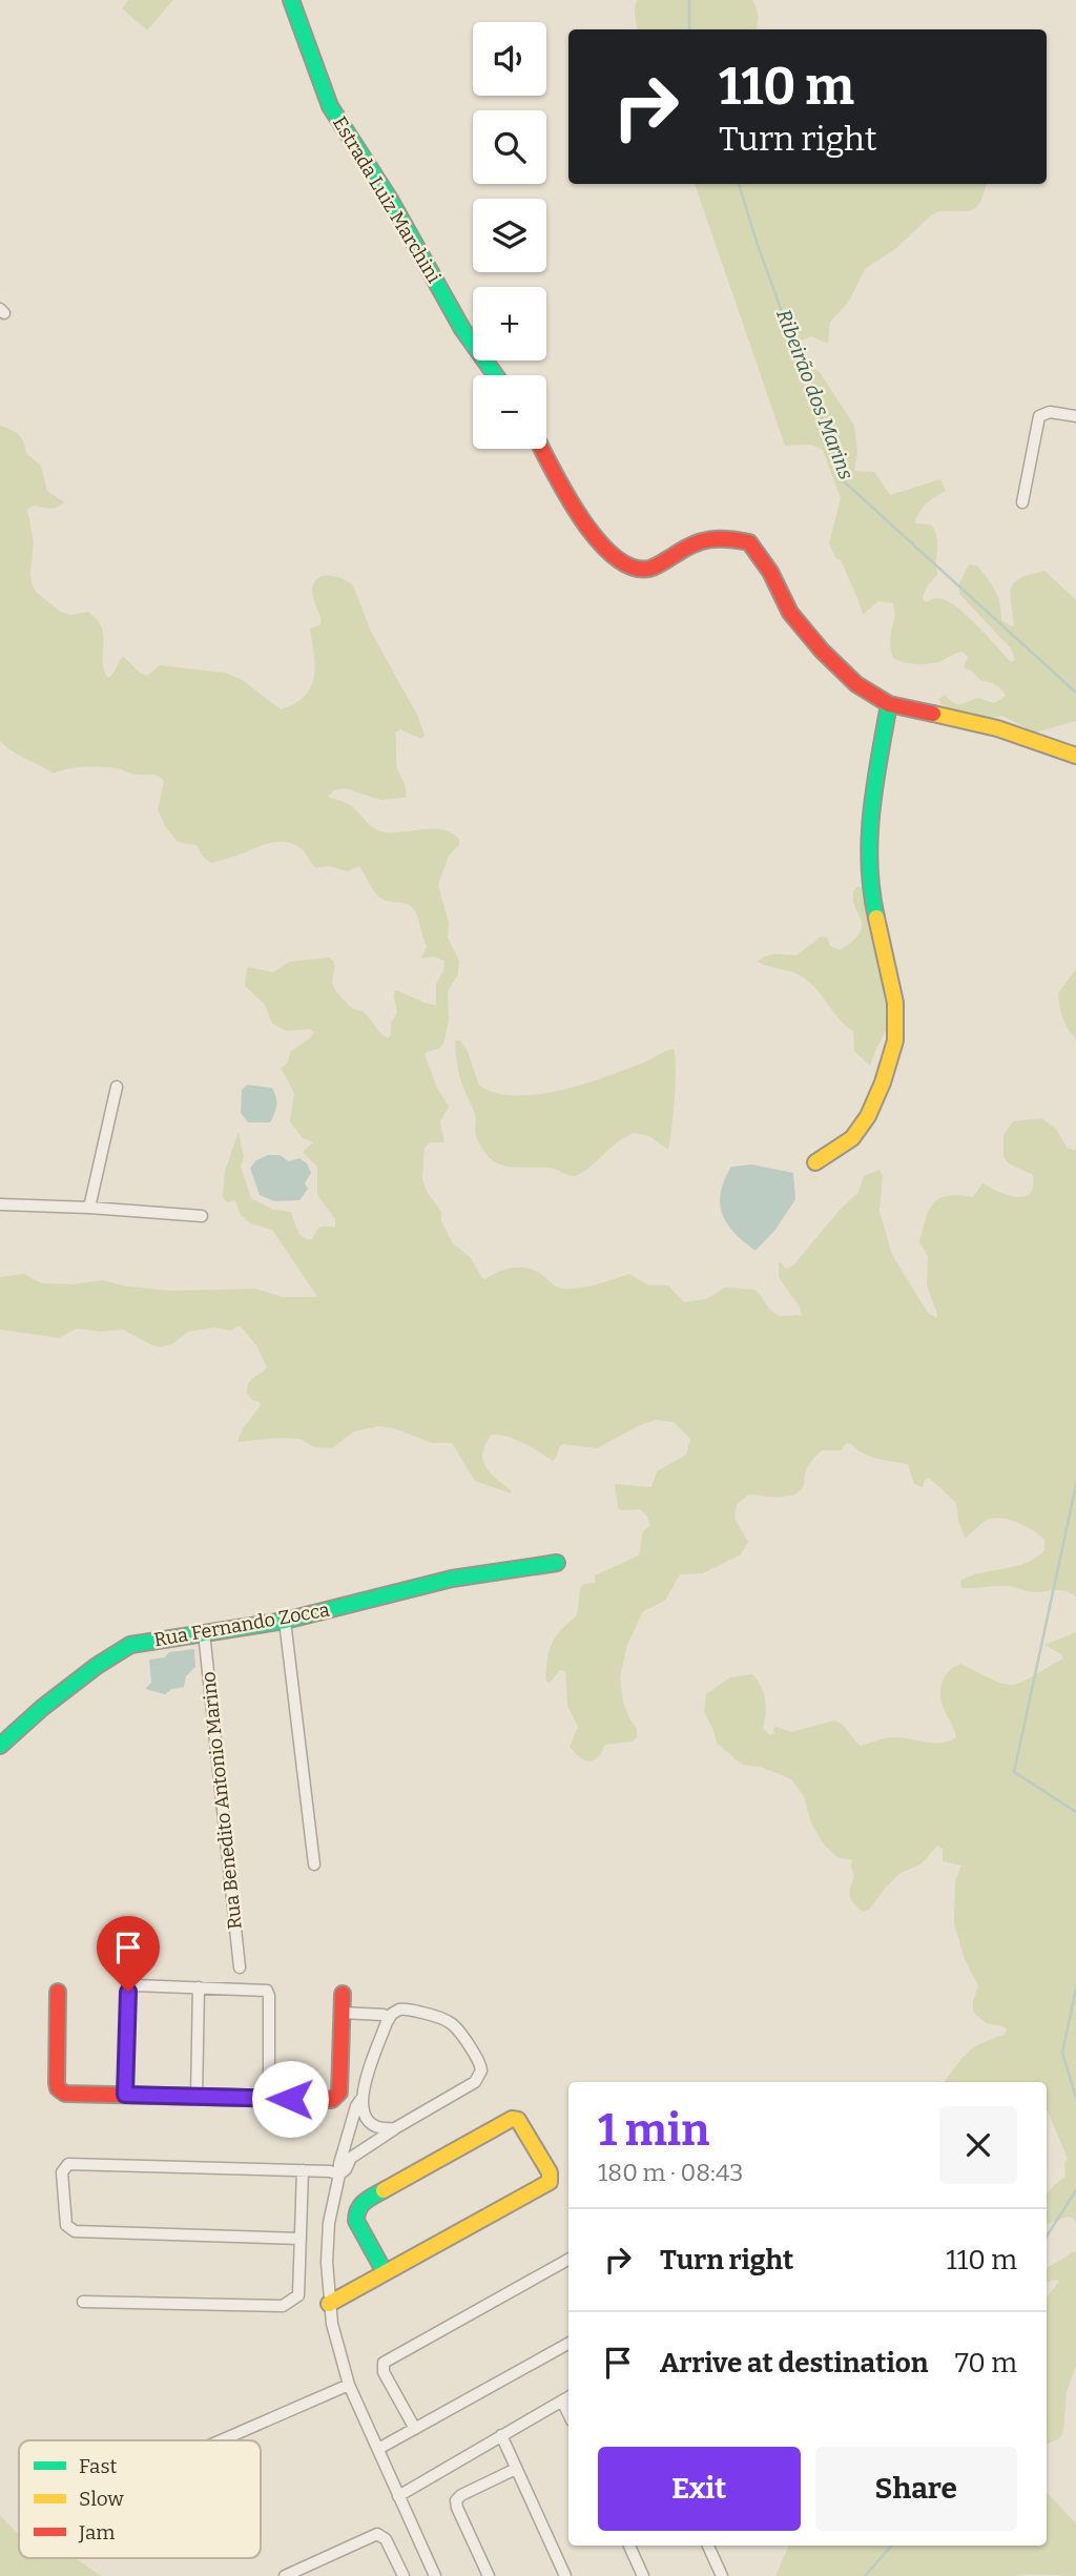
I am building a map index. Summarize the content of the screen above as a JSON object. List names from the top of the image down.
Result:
{
  "streets": {
    "street": ["Estrada Luiz Marchini", "Rua Fernando Zocca", "Rua Benedito Antonio Marino"]
  },
  "crossings": [
    ["Rua Fernando Zocca", "Rua Benedito Antonio Marino"]
  ],
  "water": ["Ribeirão dos Marins"],
  "legend": ["Fast", "Slow", "Jam"],
  "page": {
    "map_buttons": ["+", "−"],
    "turn": ["110 m", "Turn right"],
    "heading": ["1 min", "180 m · 08:43"],
    "list": [
      {
        "name": "Turn right",
        "value": "110 m"
      },
      {
        "name": "Arrive at destination",
        "value": "70 m"
      }
    ],
    "buttons": ["Exit", "Share"]
  }
}
